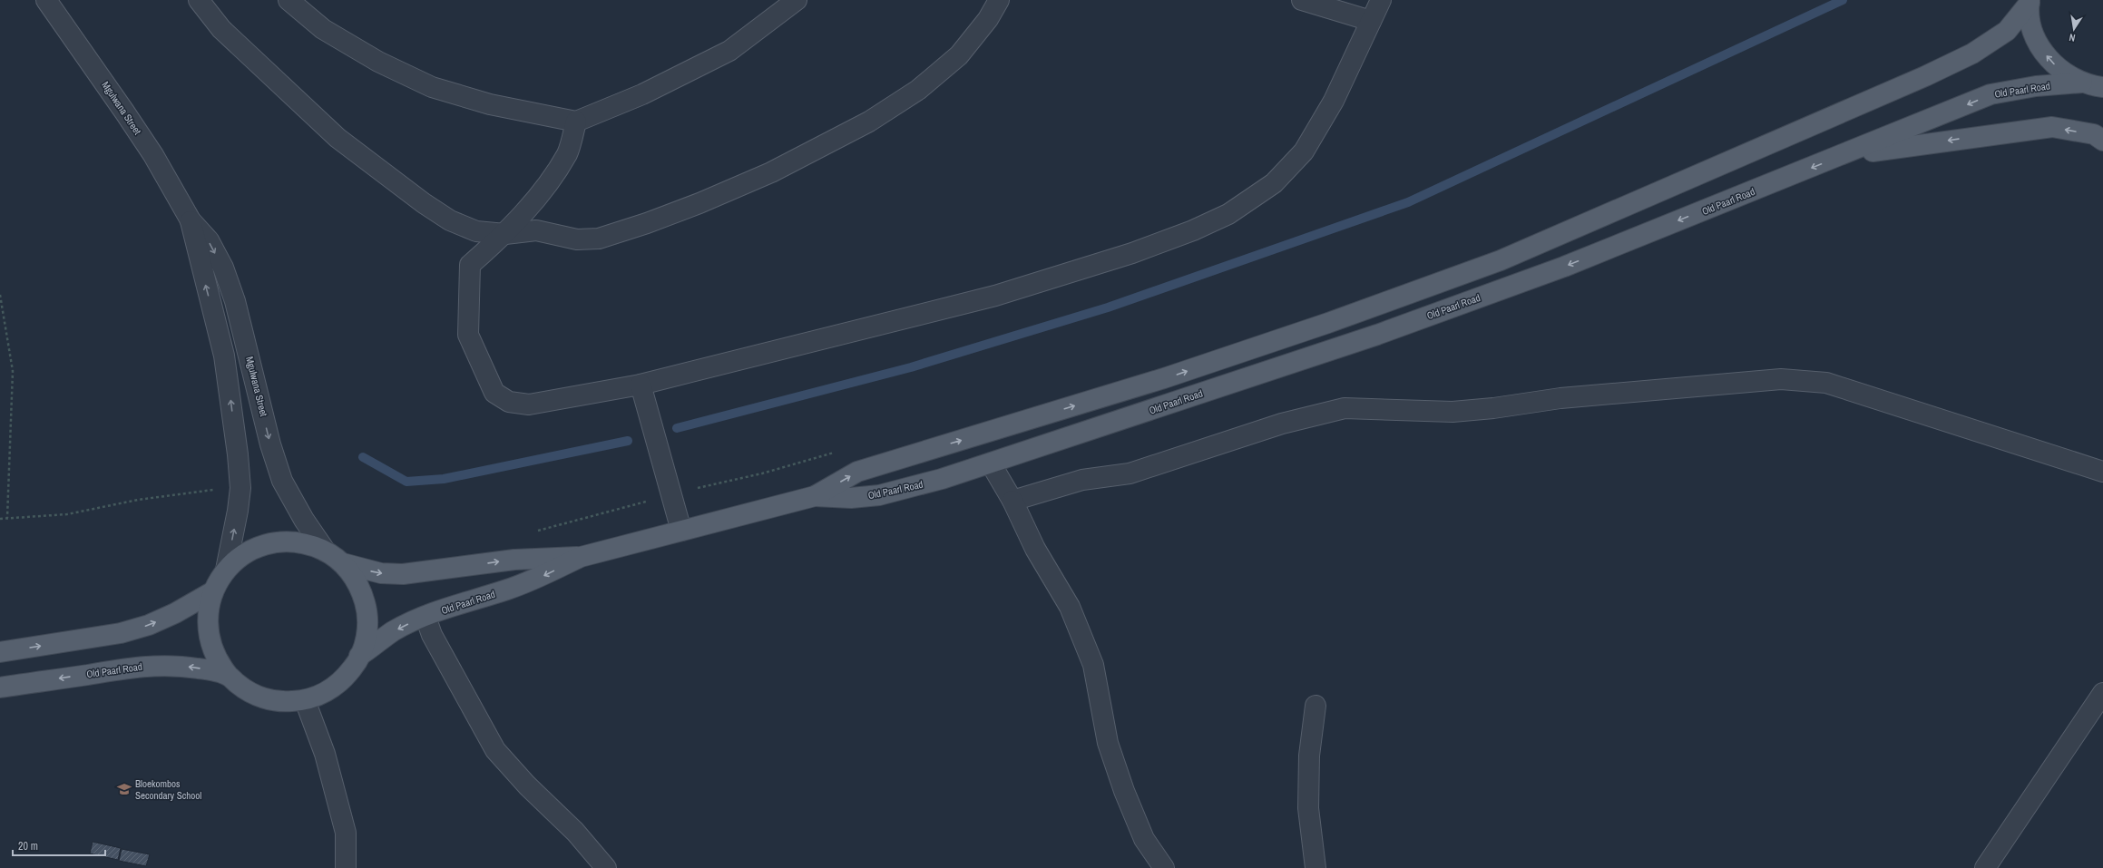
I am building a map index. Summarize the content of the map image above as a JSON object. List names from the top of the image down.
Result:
{
  "streets": {
    "main road": ["Old Paarl Road"],
    "street": ["Mgulwana Street"]
  },
  "crossings": [
    ["Old Paarl Road", "Mgulwana Street"]
  ],
  "places": {
    "school or university": ["Bloekombos Secondary School"]
  },
  "scale_bar": "20 m",
  "north": "bottom"
}
